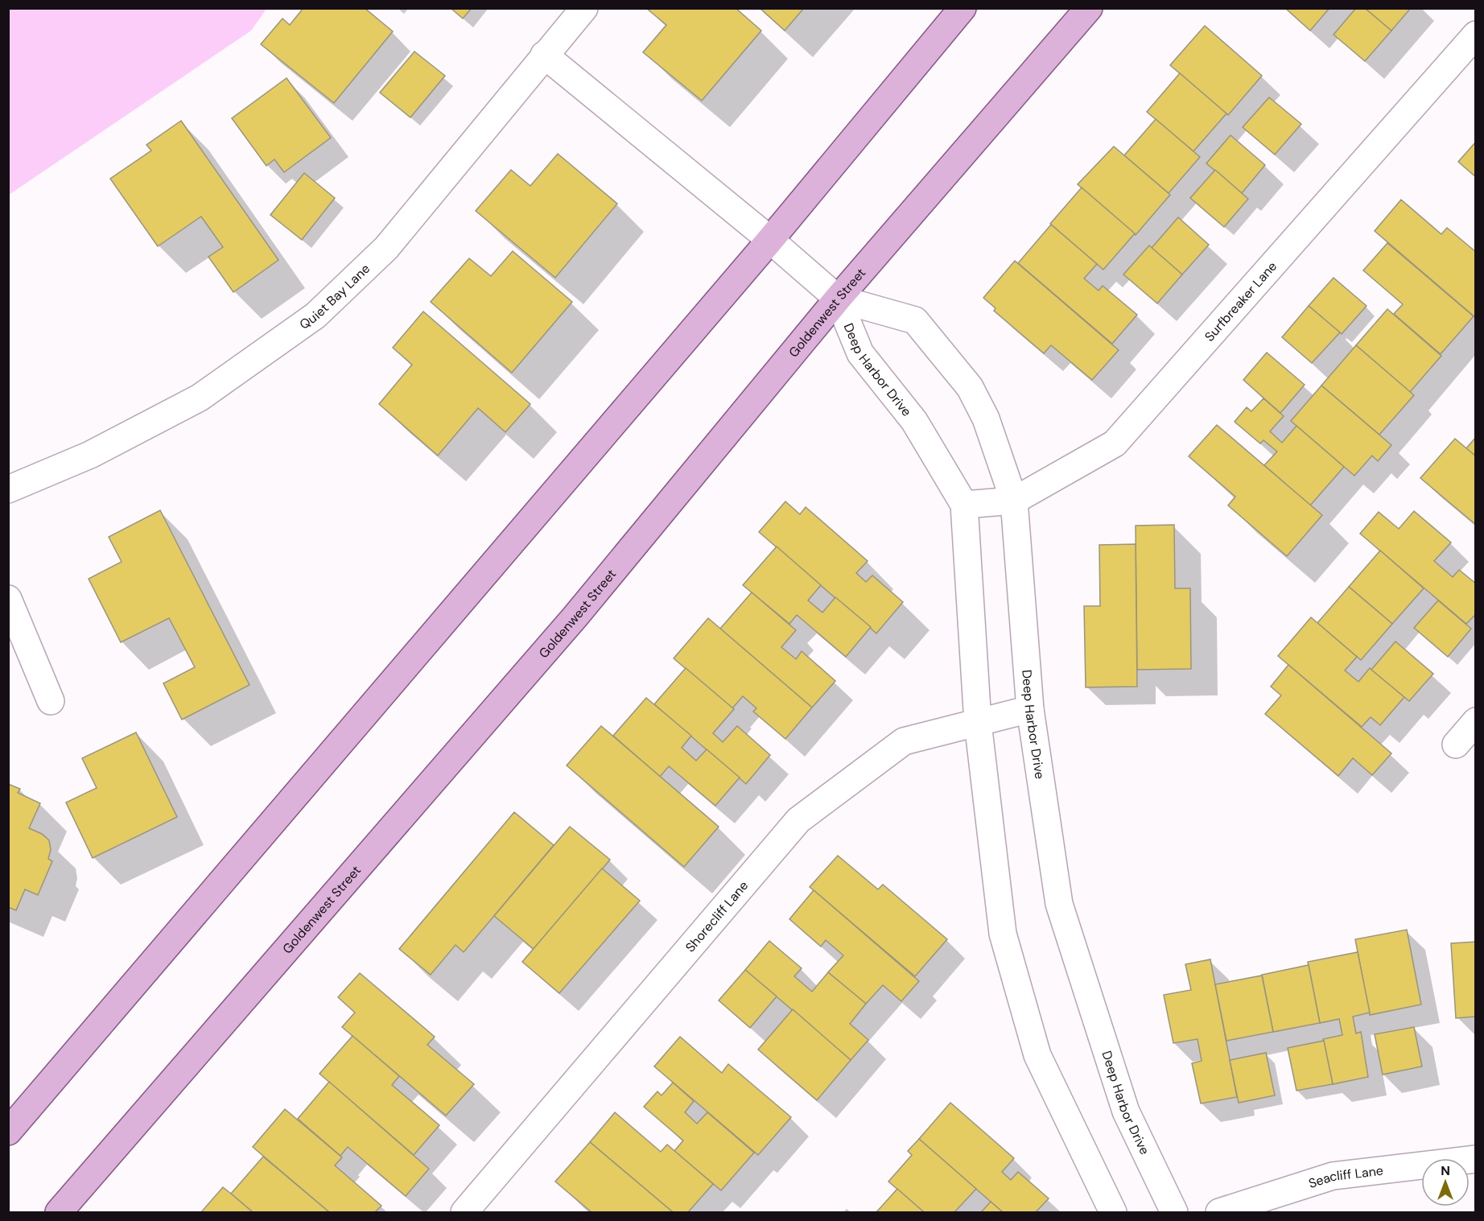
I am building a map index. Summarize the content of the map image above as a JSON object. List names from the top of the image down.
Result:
{
  "streets": {
    "main road": ["Goldenwest Street"],
    "street": [
      "Quiet Bay Lane",
      "Surfbreaker Lane",
      "Deep Harbor Drive",
      "Shorecliff Lane",
      "Seacliff Lane"
    ]
  },
  "crossings": [
    ["Quiet Bay Lane", "Deep Harbor Drive"],
    ["Surfbreaker Lane", "Deep Harbor Drive"],
    ["Goldenwest Street", "Deep Harbor Drive"],
    ["Deep Harbor Drive", "Shorecliff Lane"]
  ],
  "north": "top"
}
